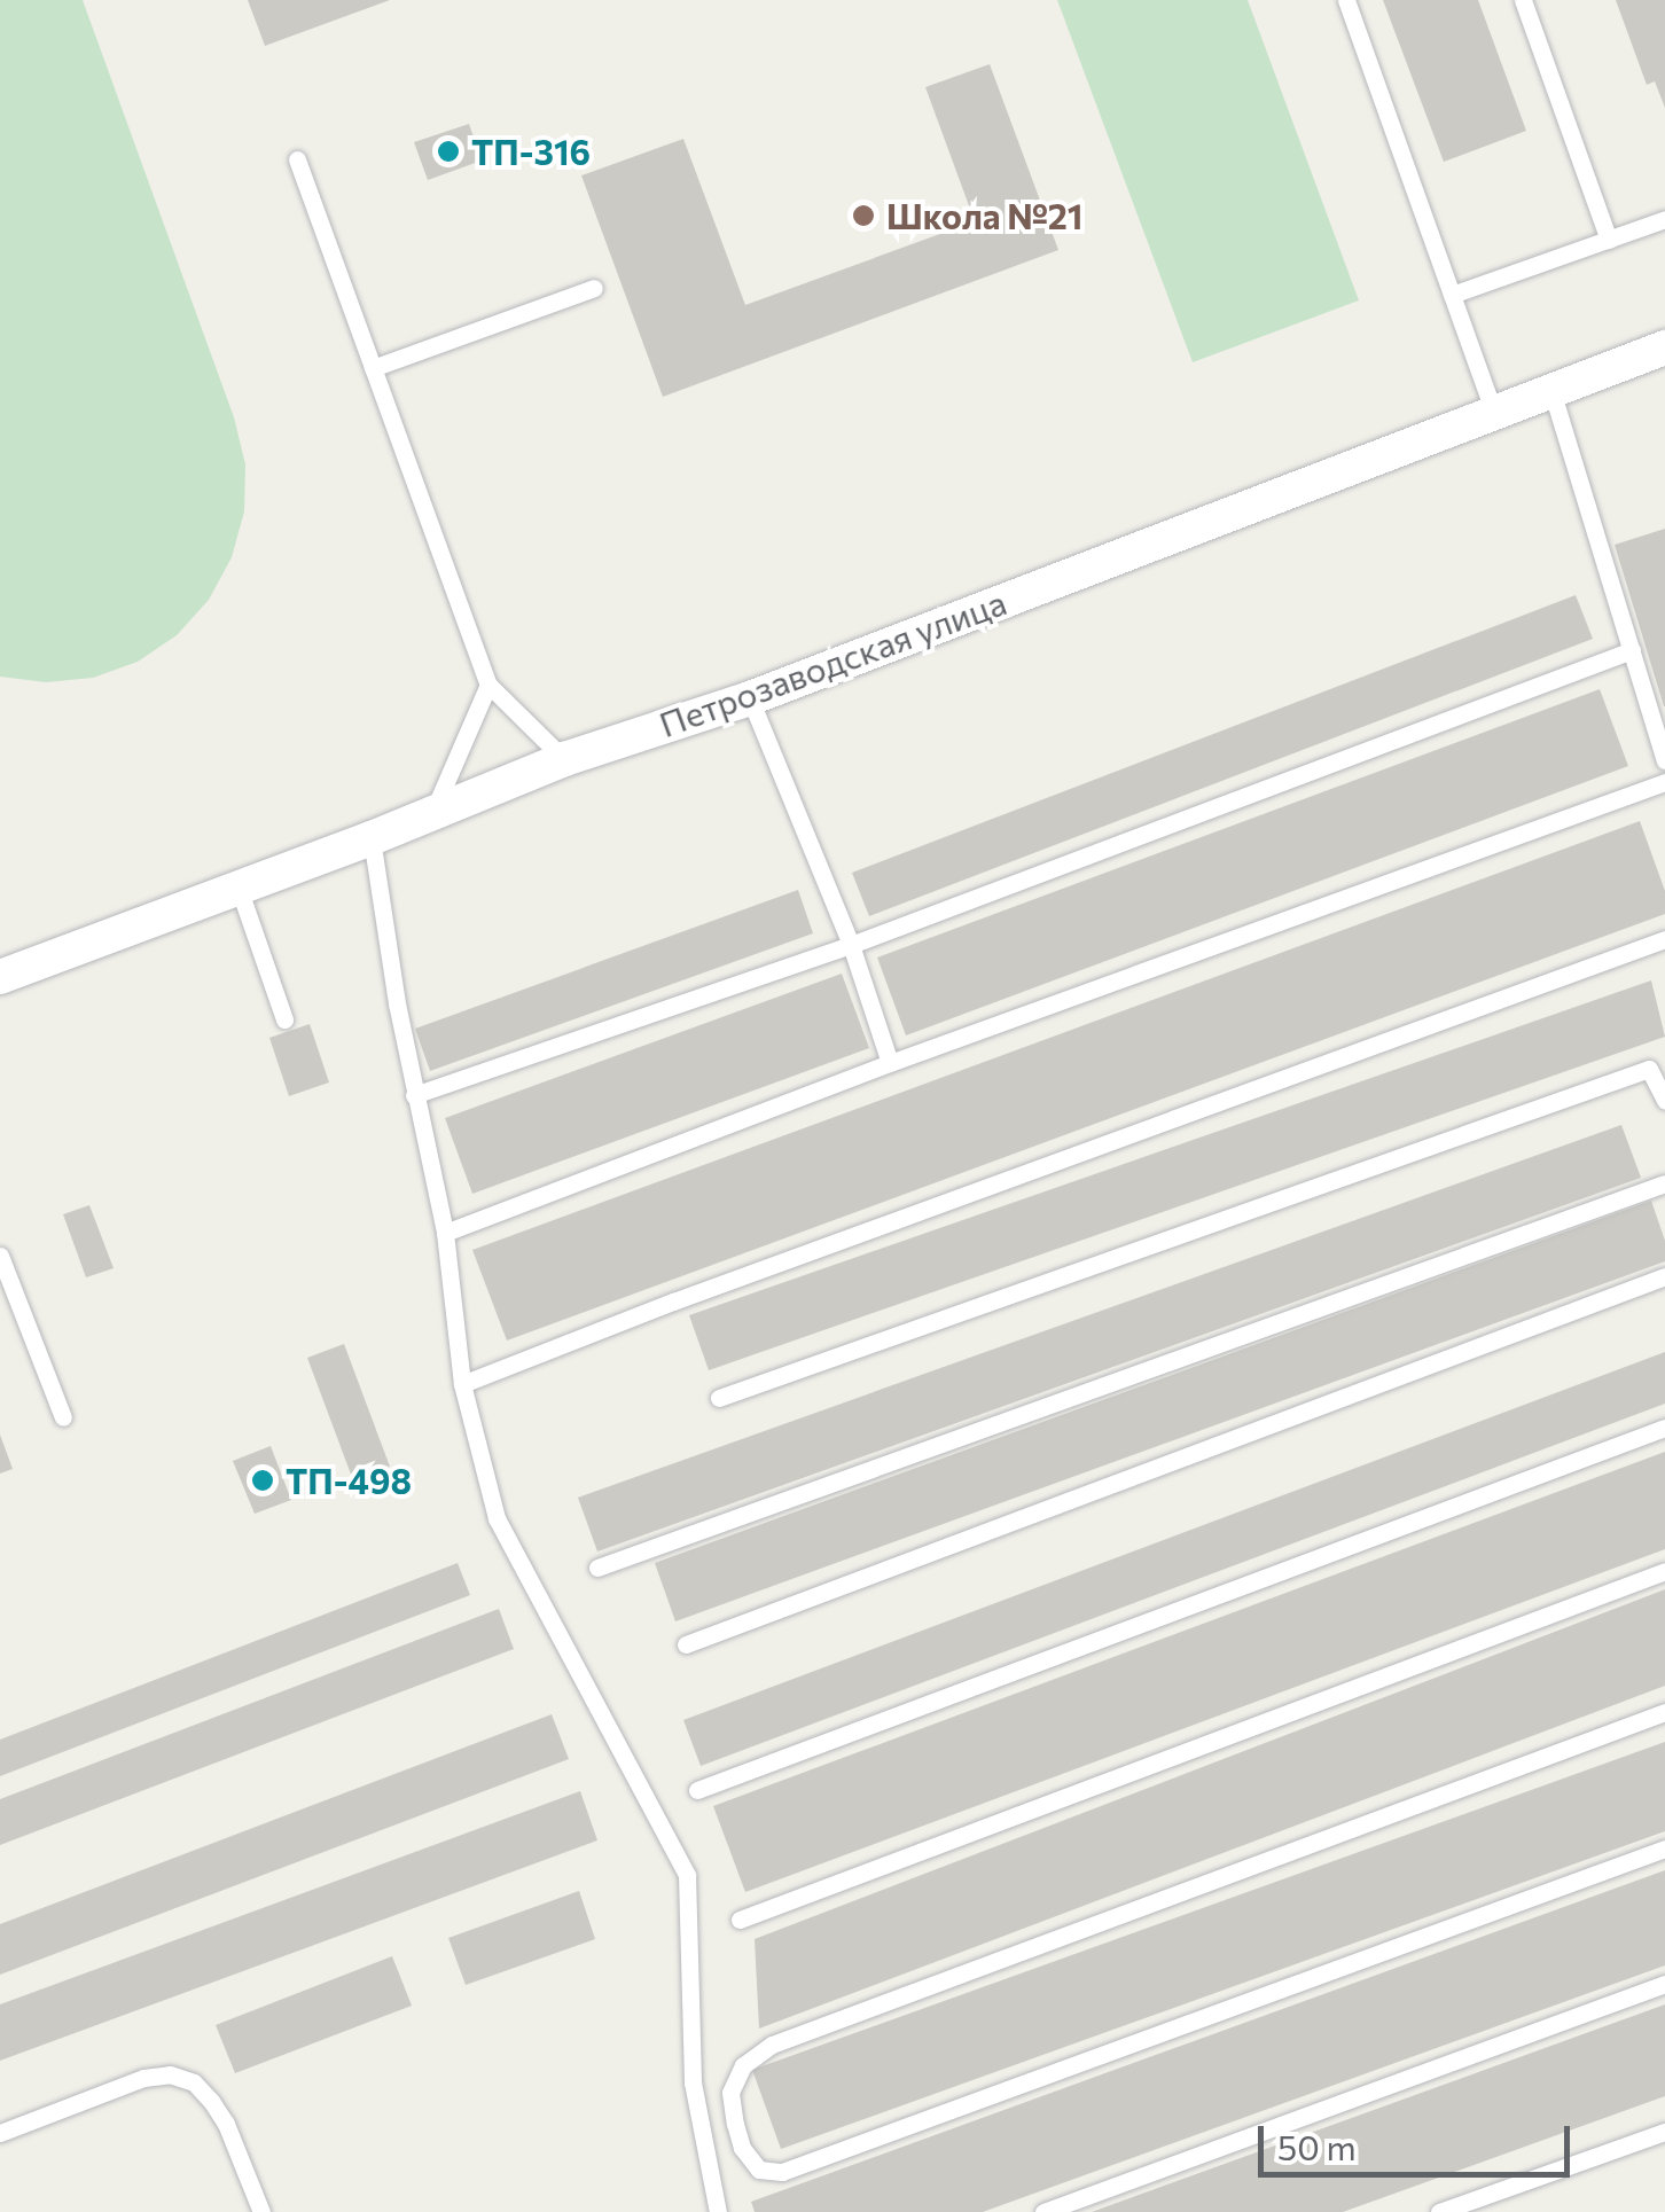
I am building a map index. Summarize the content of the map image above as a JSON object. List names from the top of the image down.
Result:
{
  "streets": {
    "street": ["Петрозаводская улица"]
  },
  "places": ["ТП-316", "Школа №21", "ТП-498"],
  "scale_bar": "50 m"
}
